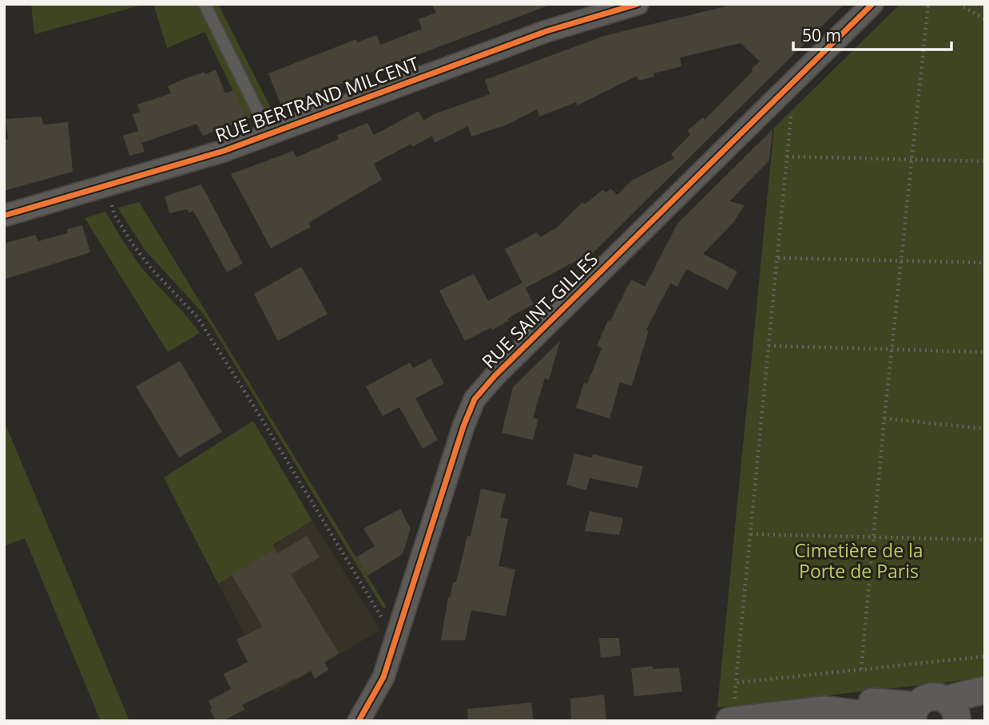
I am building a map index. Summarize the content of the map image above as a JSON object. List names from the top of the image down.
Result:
{
  "streets": {
    "street": ["RUE BERTRAND MILCENT", "RUE SAINT-GILLES"]
  },
  "parks": ["Cimetière de la Porte de Paris"],
  "scale_bar": "50 m"
}
